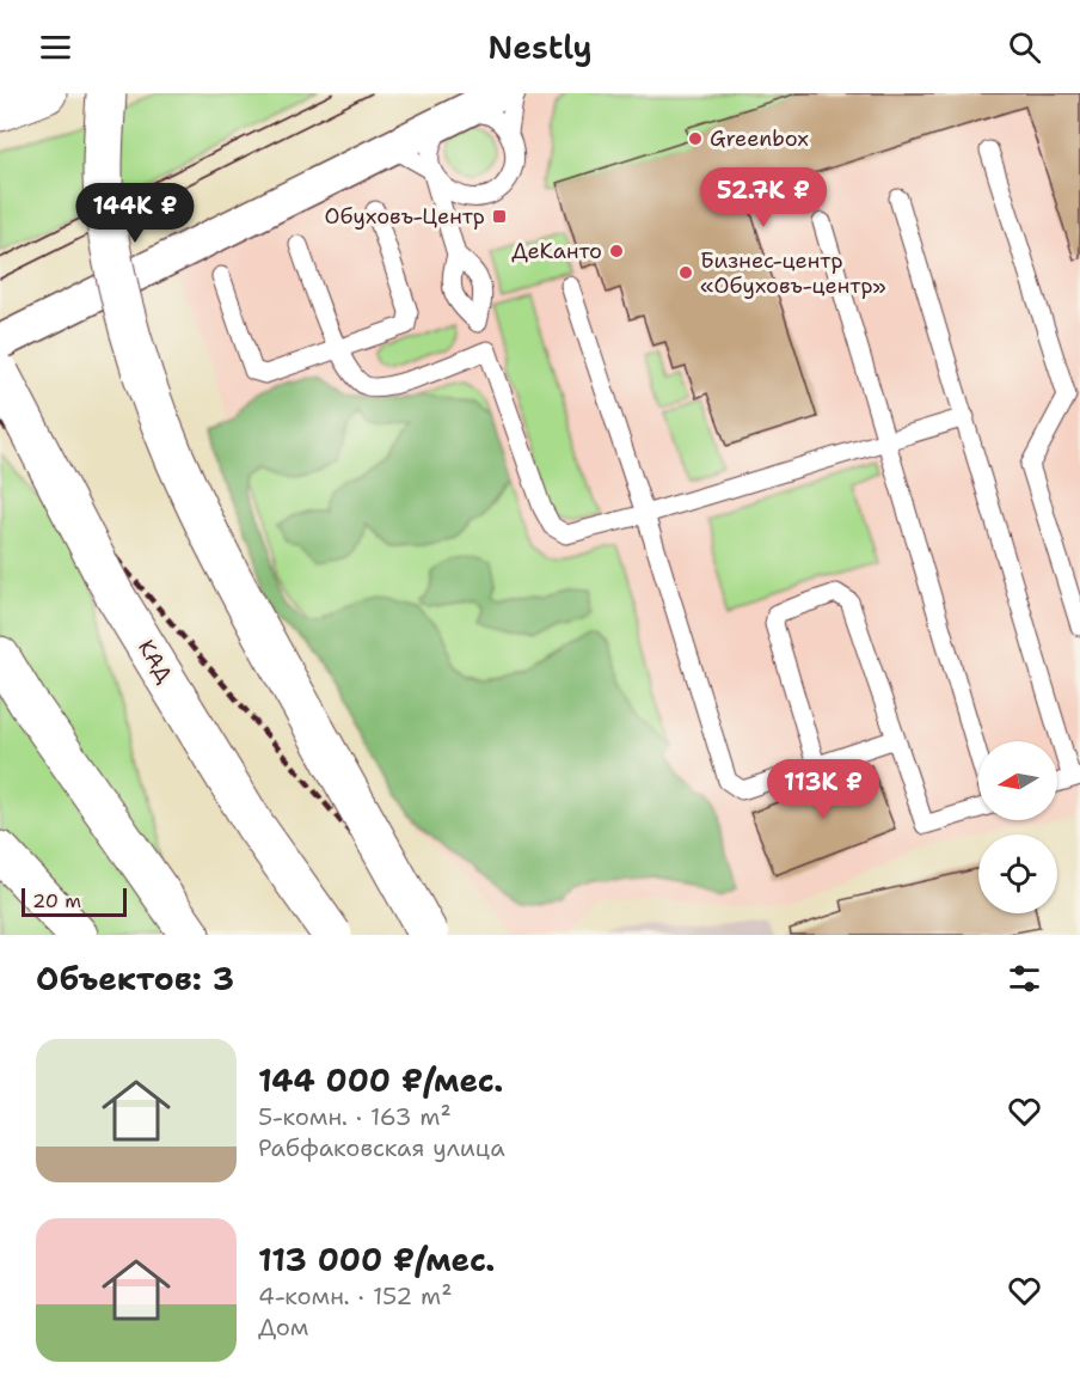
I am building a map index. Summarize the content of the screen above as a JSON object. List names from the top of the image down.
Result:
{
  "streets": {
    "main road": ["КАД"]
  },
  "places": {
    "other": ["Greenbox", "ДеКанто", "Бизнес-центр «Обуховъ-центр»"],
    "transit": ["Обуховъ-Центр"]
  },
  "scale_bar": "20 m",
  "north": "left",
  "page": {
    "header": "Nestly",
    "price": ["52.7K ₽", "144K ₽", "113K ₽"],
    "scale": "20 m",
    "heading": "Объектов: 3",
    "list": [
      {
        "name": "144 000 ₽/мес.",
        "note": "5-комн. · 163 m² · Рабфаковская улица"
      },
      {
        "name": "113 000 ₽/мес.",
        "note": "4-комн. · 152 m² · Дом"
      }
    ]
  }
}
